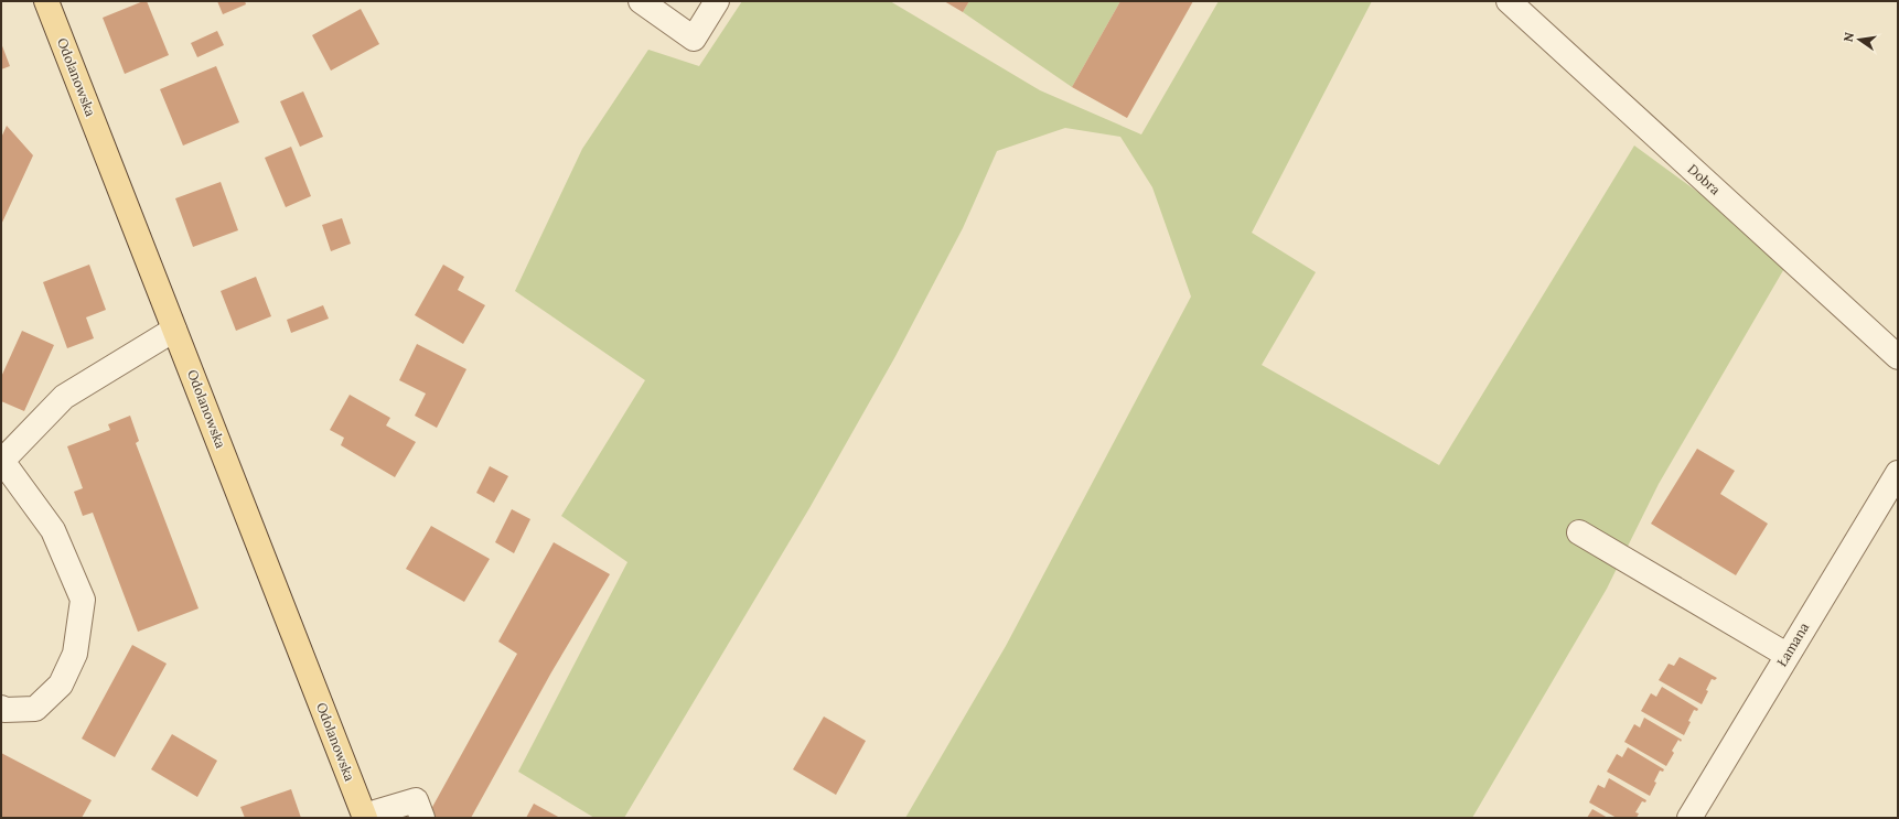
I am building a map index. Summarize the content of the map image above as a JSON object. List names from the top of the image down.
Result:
{
  "streets": {
    "main road": ["Odolanowska"],
    "street": ["Dobra", "Łamana"]
  },
  "north": "left"
}
